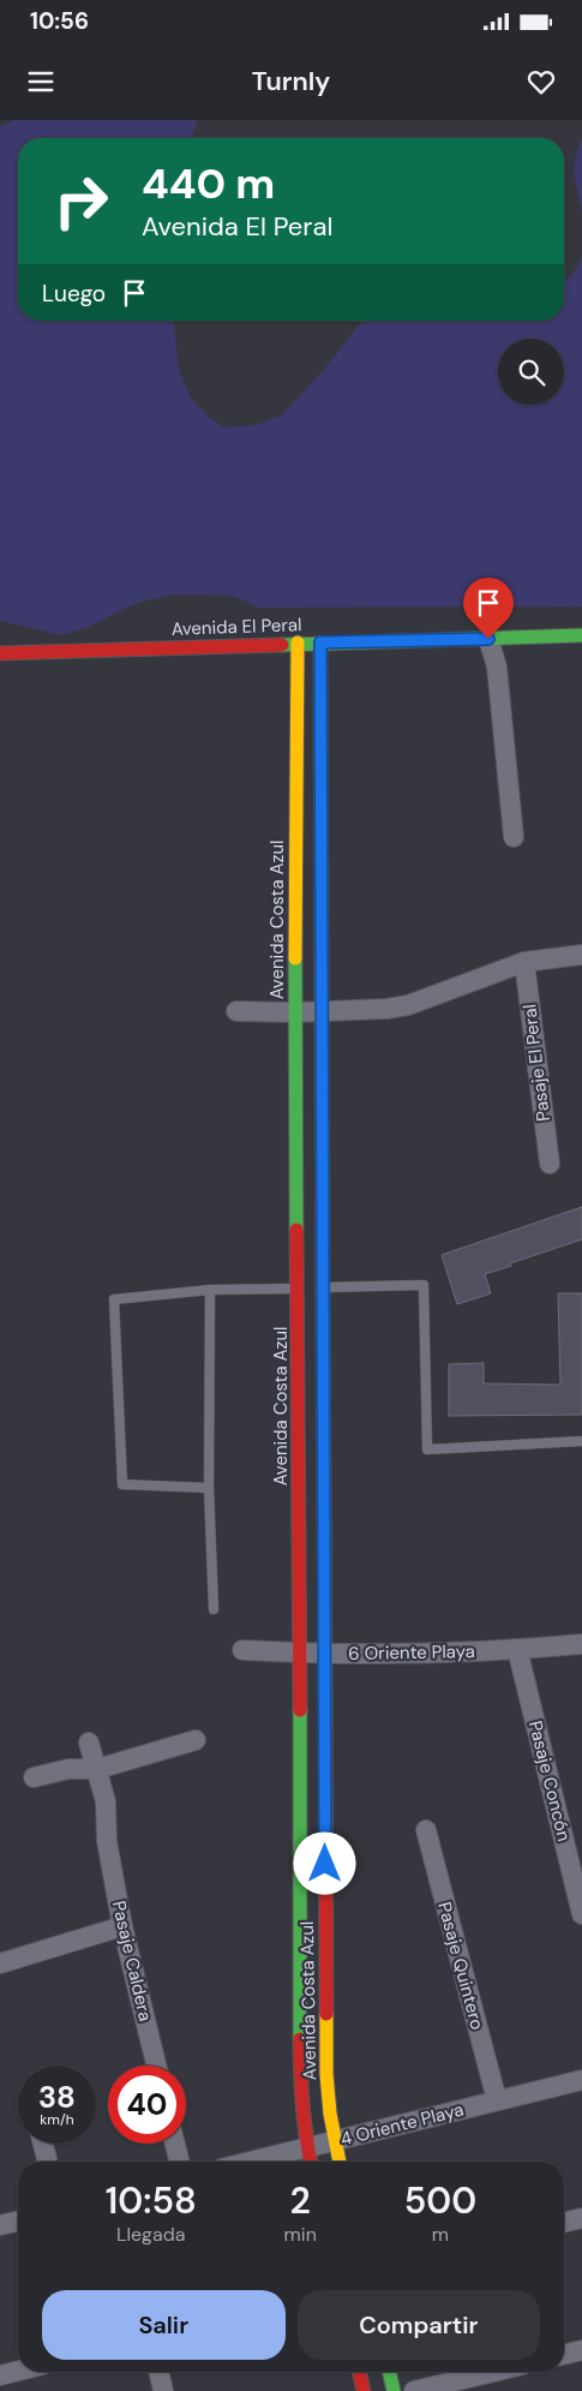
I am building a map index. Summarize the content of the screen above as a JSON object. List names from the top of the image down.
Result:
{
  "streets": {
    "street": [
      "Avenida El Peral",
      "Avenida Costa Azul",
      "Pasaje El Peral",
      "6 Oriente Playa",
      "Pasaje Concón",
      "Pasaje Caldera",
      "Pasaje Quintero",
      "4 Oriente Playa"
    ]
  },
  "crossings": [
    ["Avenida El Peral", "Avenida Costa Azul"],
    ["Avenida Costa Azul", "6 Oriente Playa"],
    ["Avenida Costa Azul", "4 Oriente Playa"],
    ["6 Oriente Playa", "Pasaje Concón"],
    ["Pasaje Quintero", "4 Oriente Playa"]
  ],
  "page": {
    "status": "10:56",
    "header": "Turnly",
    "turn": ["440 m", "Avenida El Peral"],
    "then": "Luego",
    "speed": "38 km/h",
    "limit": "40",
    "eta": [
      "10:58",
      "Llegada",
      "2",
      "min",
      "500",
      "m"
    ],
    "buttons": ["Salir", "Compartir"]
  }
}
